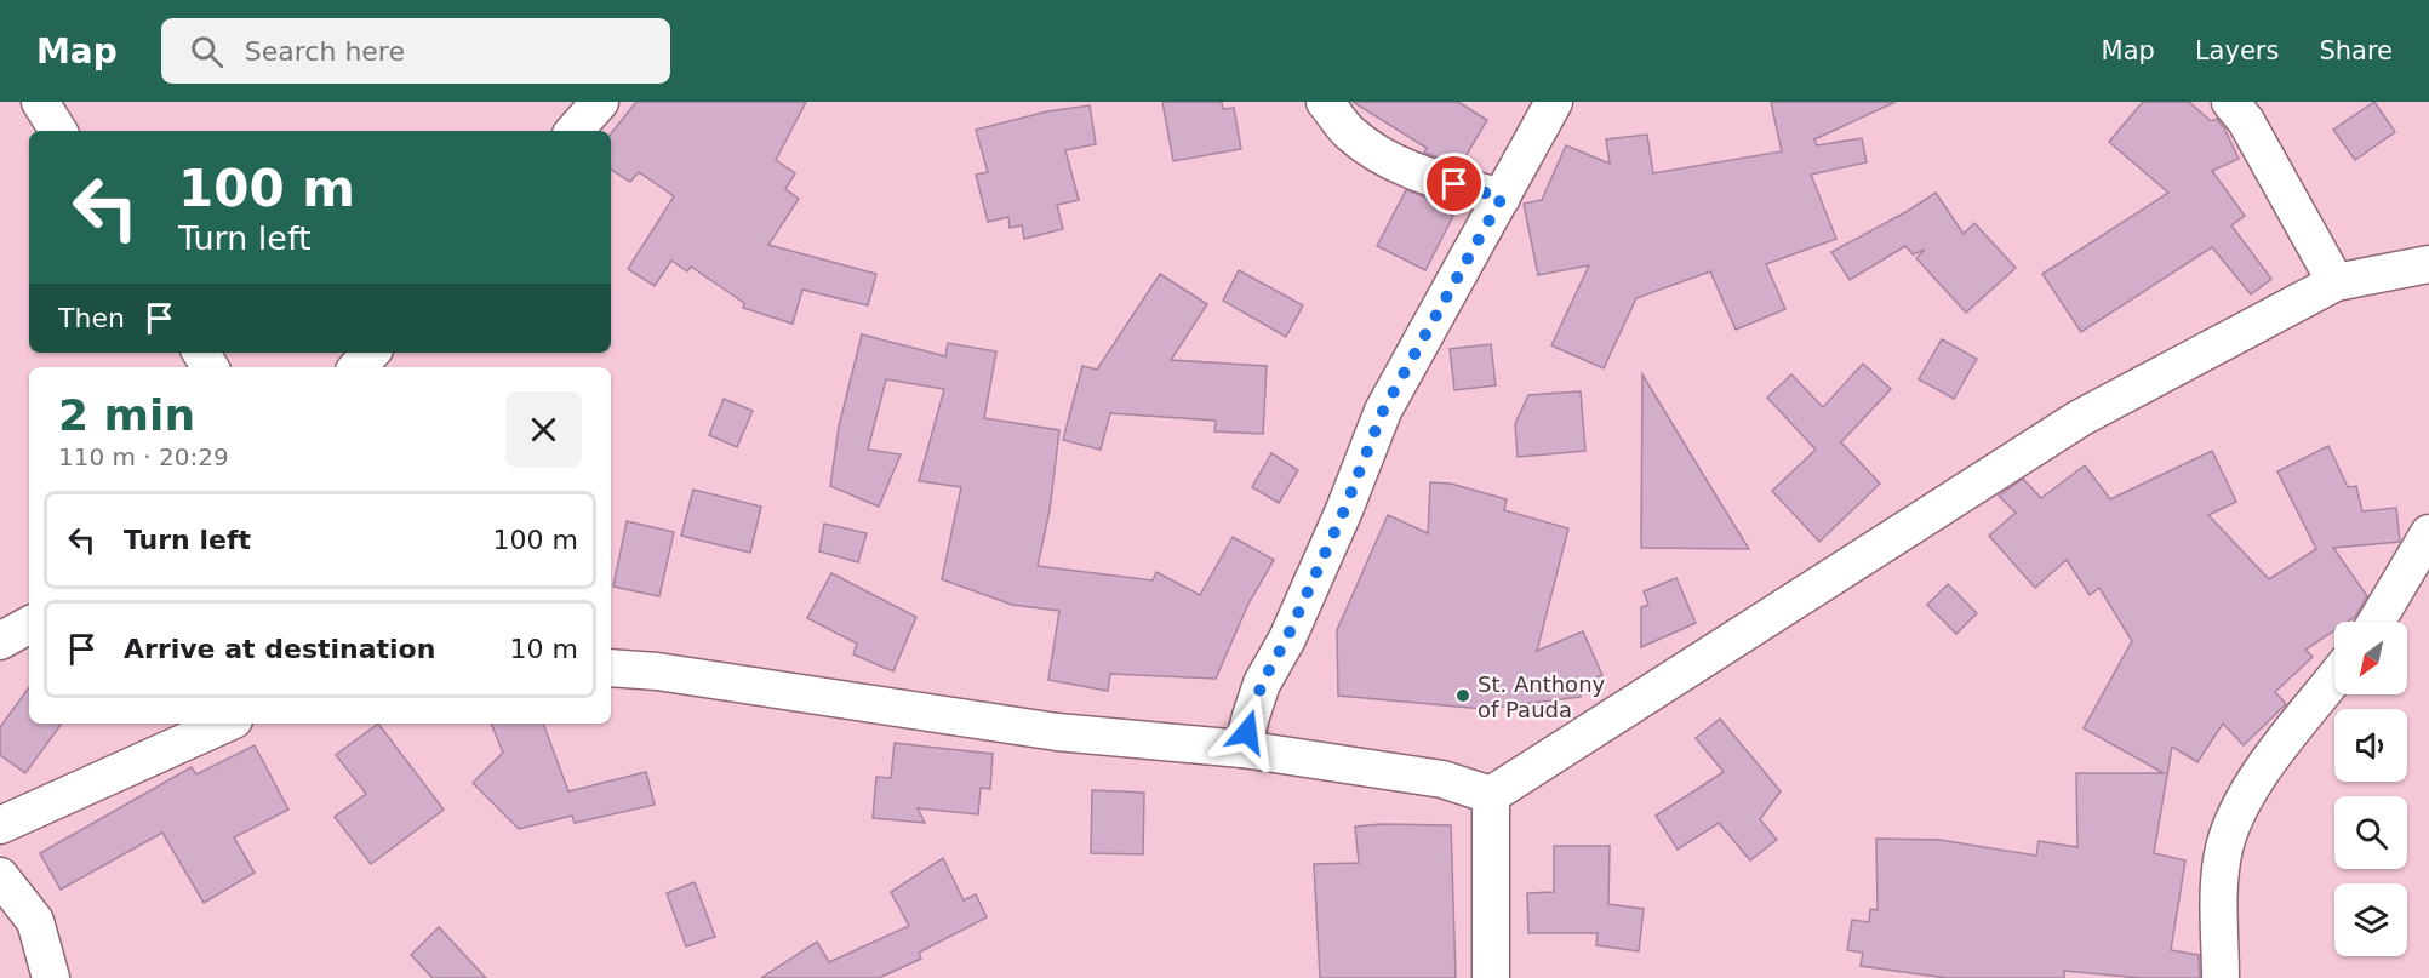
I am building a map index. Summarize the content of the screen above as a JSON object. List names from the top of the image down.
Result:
{
  "places": ["St. Anthony of Pauda"],
  "north": "bottom left",
  "page": {
    "header": "Map",
    "search": "Search here",
    "nav": ["Map", "Layers", "Share"],
    "turn": ["100 m", "Turn left"],
    "then": "Then",
    "heading": ["2 min", "110 m · 20:29"],
    "list": [
      {
        "name": "Turn left",
        "value": "100 m"
      },
      {
        "name": "Arrive at destination",
        "value": "10 m"
      }
    ]
  }
}
